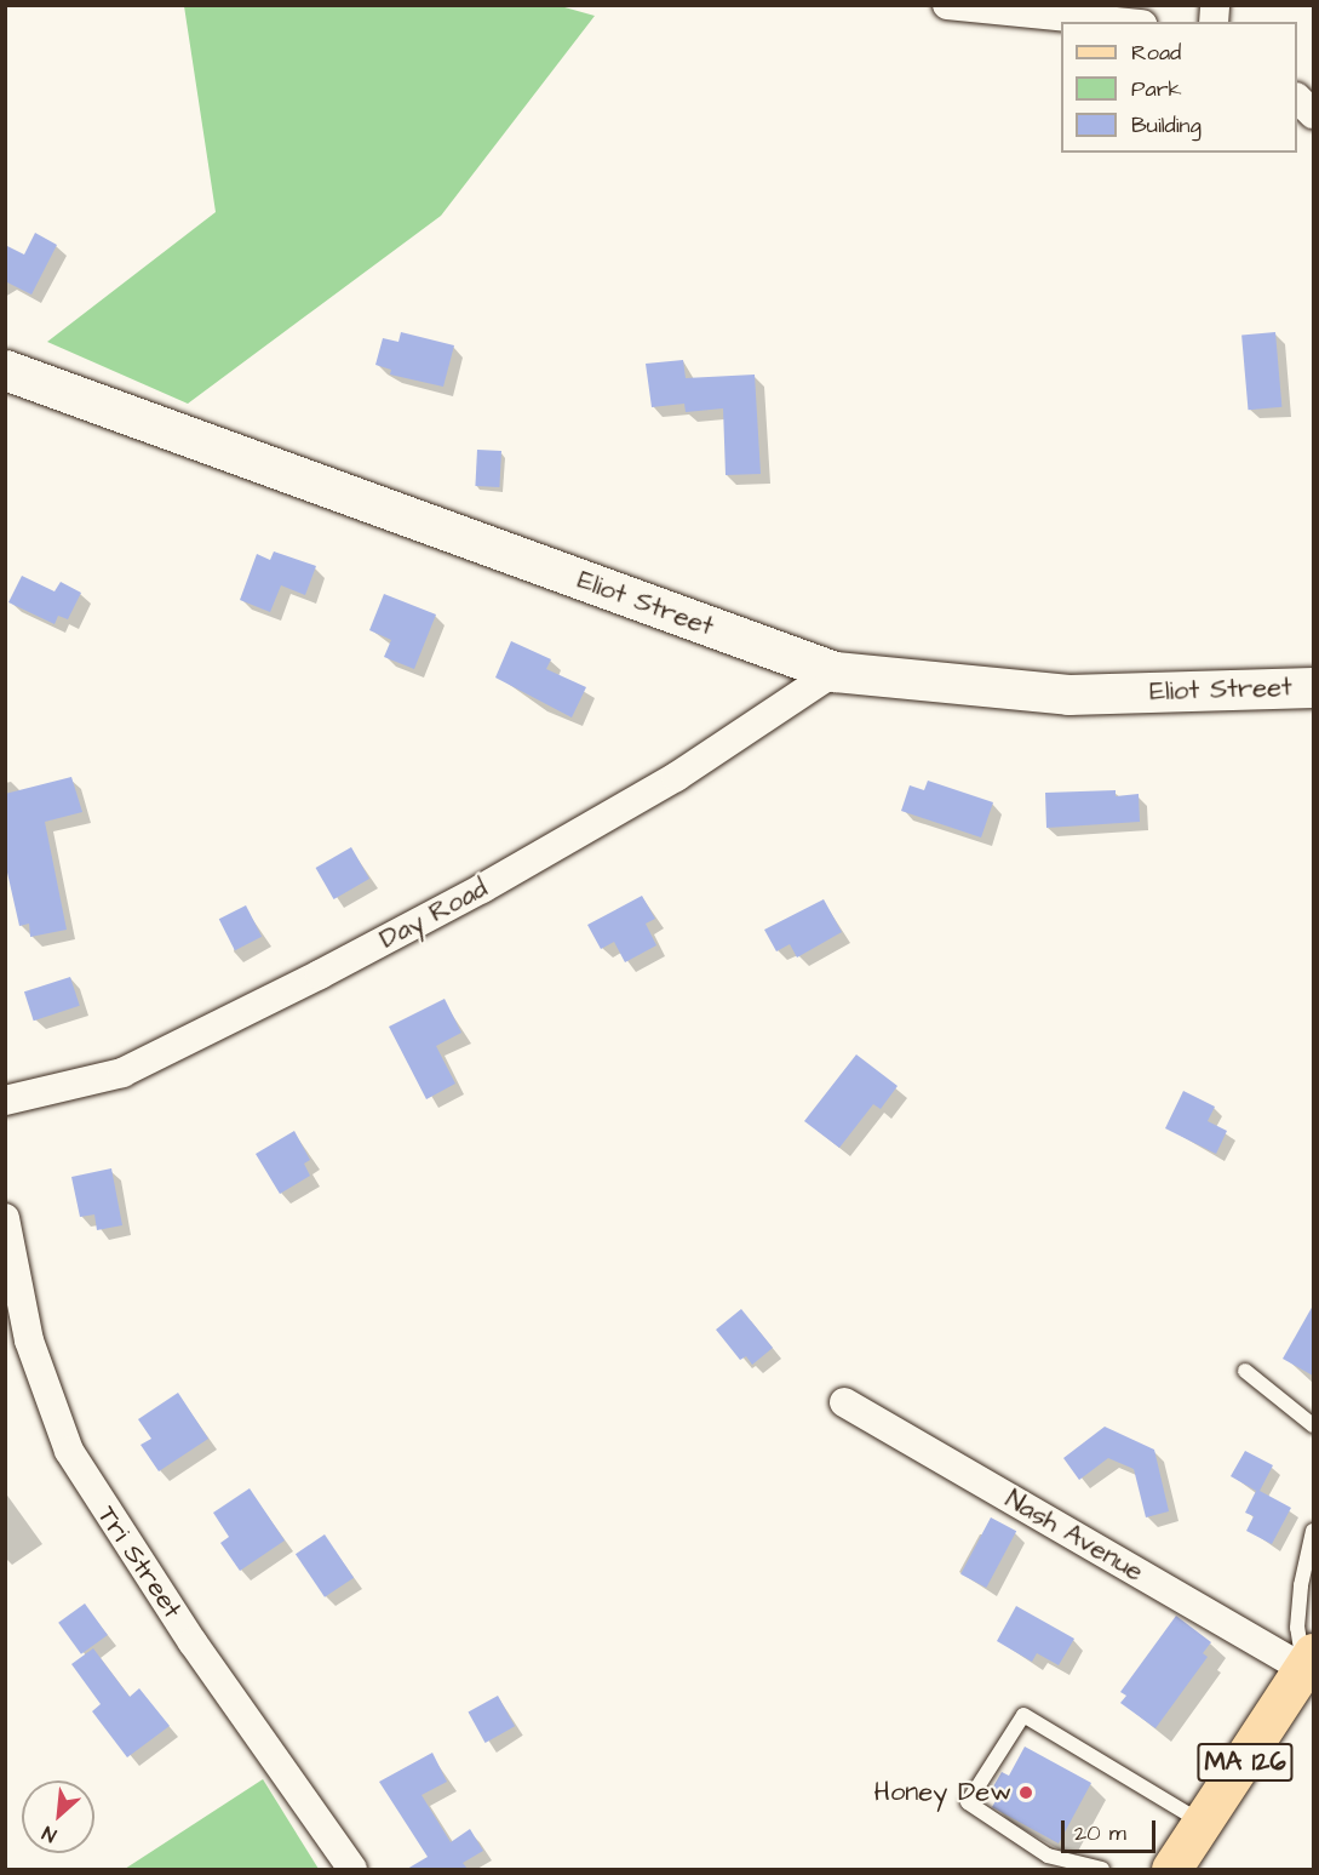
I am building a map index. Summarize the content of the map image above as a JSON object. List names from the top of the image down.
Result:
{
  "streets": {
    "main road": ["MA 126"],
    "street": [
      "Eliot Street",
      "Day Road",
      "Nash Avenue",
      "Tri Street"
    ]
  },
  "crossings": [
    ["Eliot Street", "Day Road"],
    ["Nash Avenue", "MA 126"]
  ],
  "places": ["Honey Dew"],
  "legend": ["Road", "Park", "Building"],
  "scale_bar": "20 m",
  "north": "bottom left"
}
